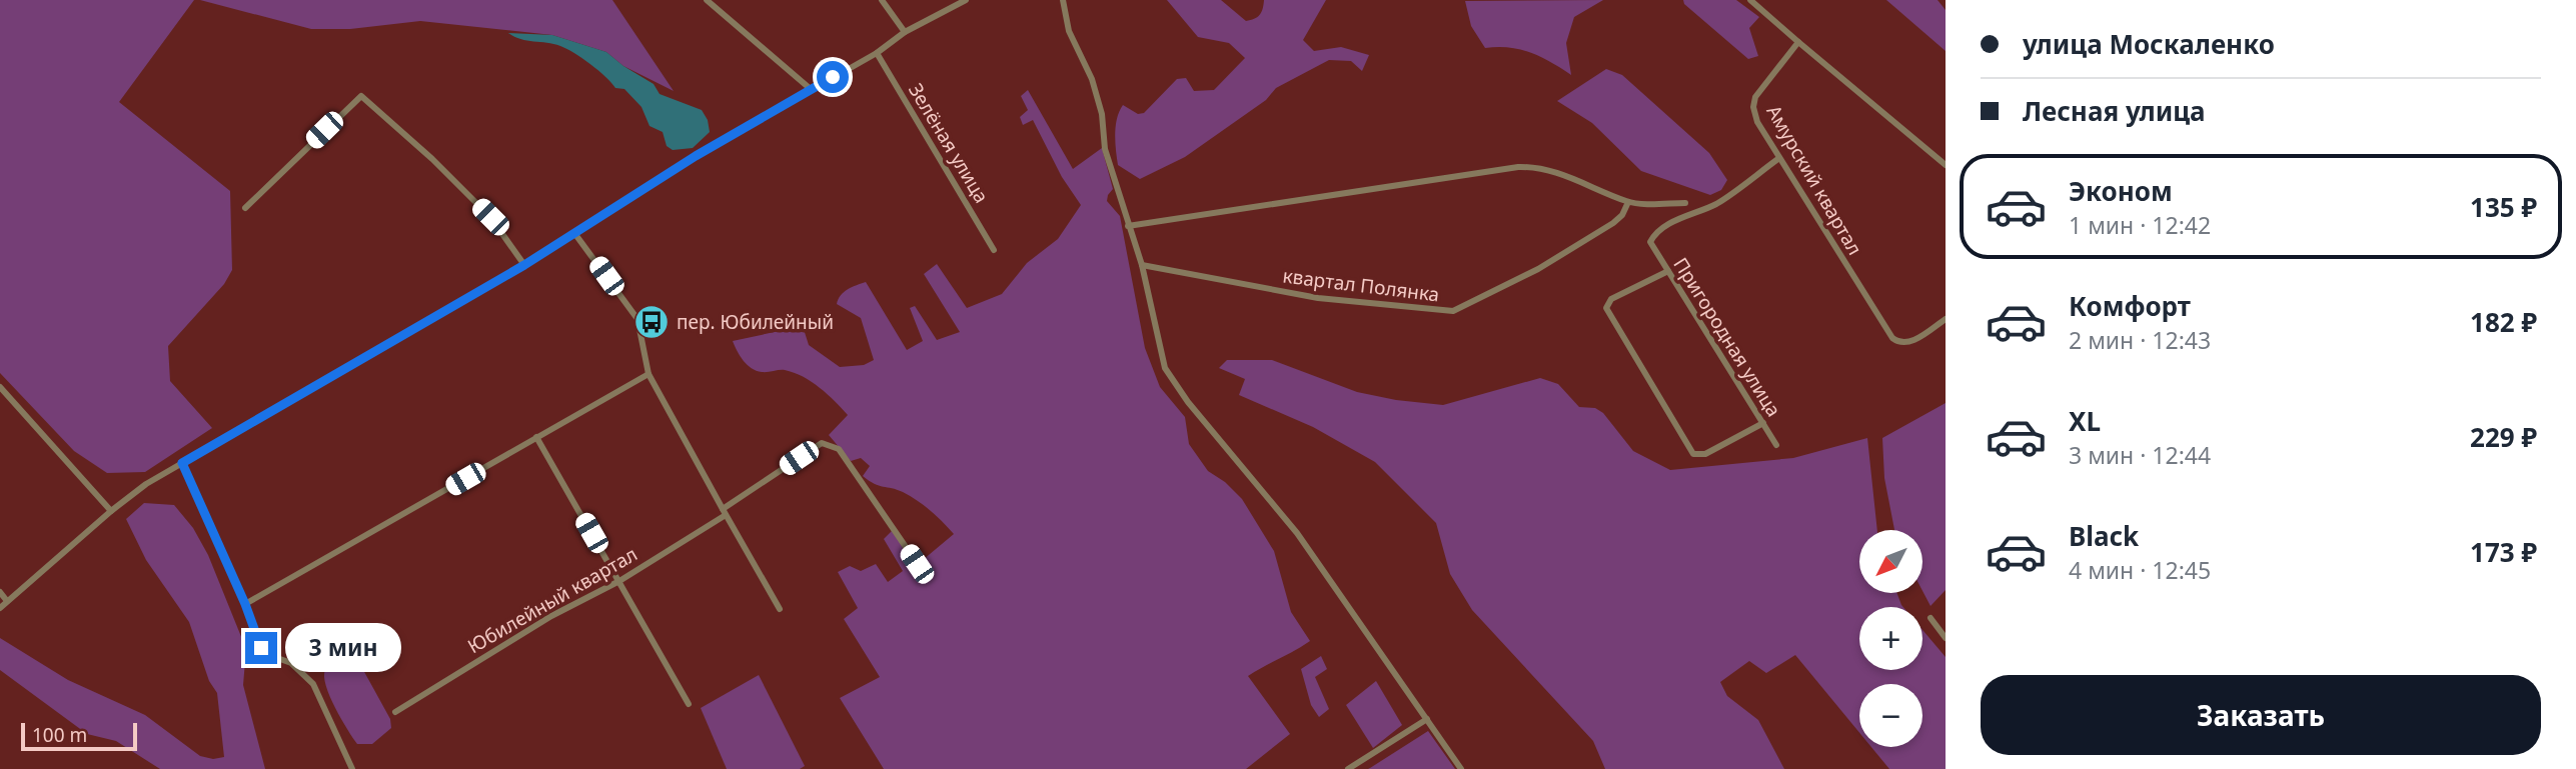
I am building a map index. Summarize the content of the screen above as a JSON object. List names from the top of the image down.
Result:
{
  "streets": {
    "street": [
      "Зелёная улица",
      "Амурский квартал",
      "квартал Полянка",
      "Пригородная улица",
      "Юбилейный квартал"
    ]
  },
  "crossings": [
    ["Амурский квартал", "Пригородная улица"]
  ],
  "places": {
    "bus stop": ["пер. Юбилейный"]
  },
  "scale_bar": "100 m",
  "north": "bottom left",
  "page": {
    "banner": ["улица Москаленко", "Лесная улица"],
    "list": [
      {
        "name": "Эконом",
        "note": "1 мин · 12:42",
        "value": "135 ₽"
      },
      {
        "name": "Комфорт",
        "note": "2 мин · 12:43",
        "value": "182 ₽"
      },
      {
        "name": "XL",
        "note": "3 мин · 12:44",
        "value": "229 ₽"
      },
      {
        "name": "Black",
        "note": "4 мин · 12:45",
        "value": "173 ₽"
      }
    ],
    "map_buttons": ["+", "−"],
    "bubble": "3 мин",
    "buttons": "Заказать",
    "scale": "100 m"
  }
}
